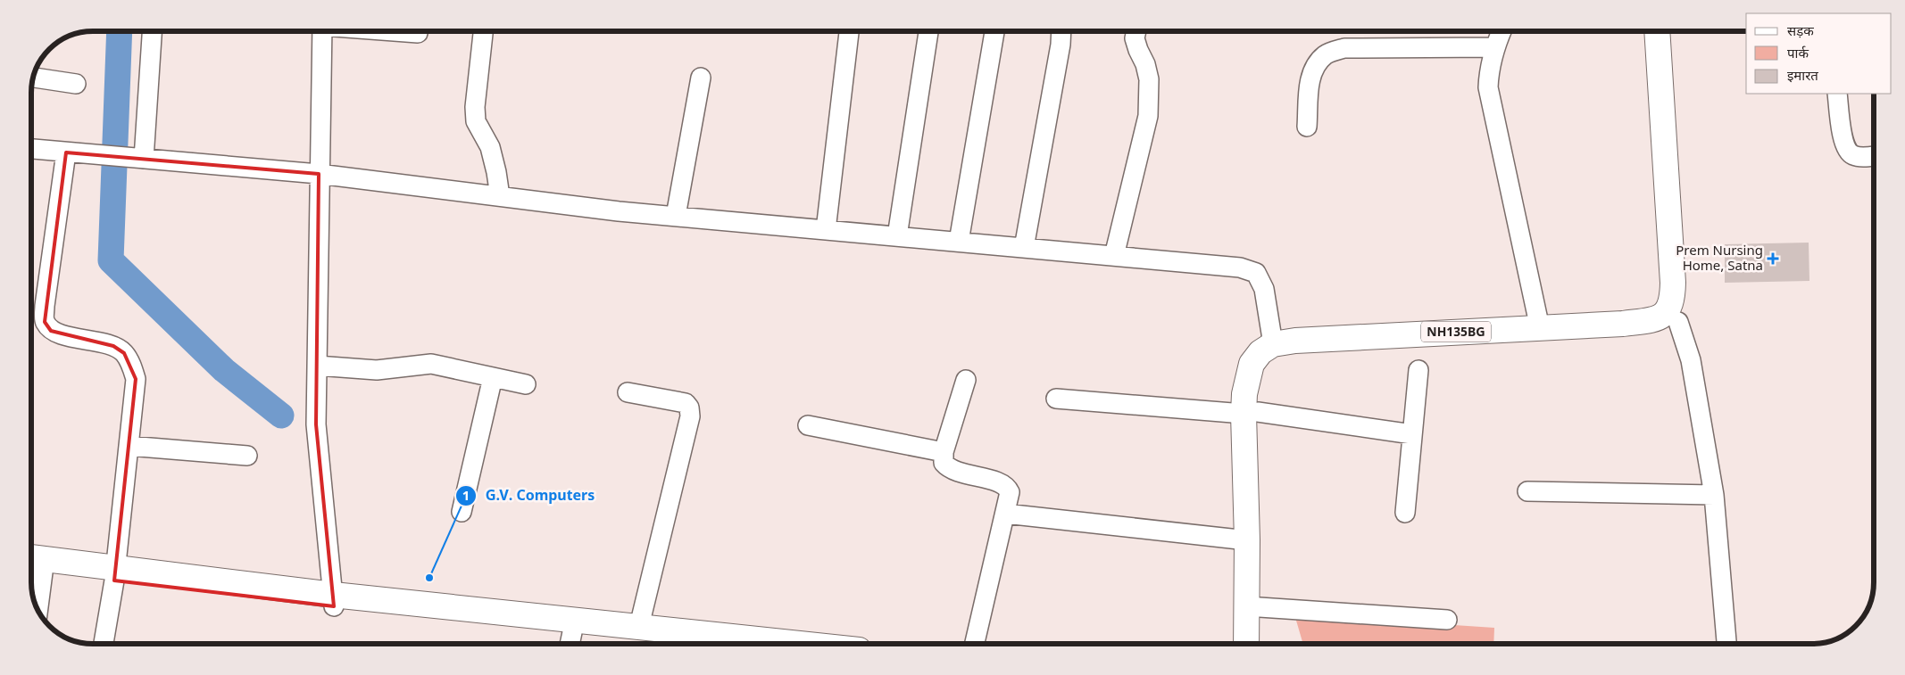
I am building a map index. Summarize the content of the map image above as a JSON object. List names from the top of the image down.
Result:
{
  "streets": {
    "main road": ["NH135BG"]
  },
  "places": {
    "health": ["Prem Nursing Home, Satna"],
    "other": ["G.V. Computers"]
  },
  "legend": ["सड़क", "पार्क", "इमारत"]
}
